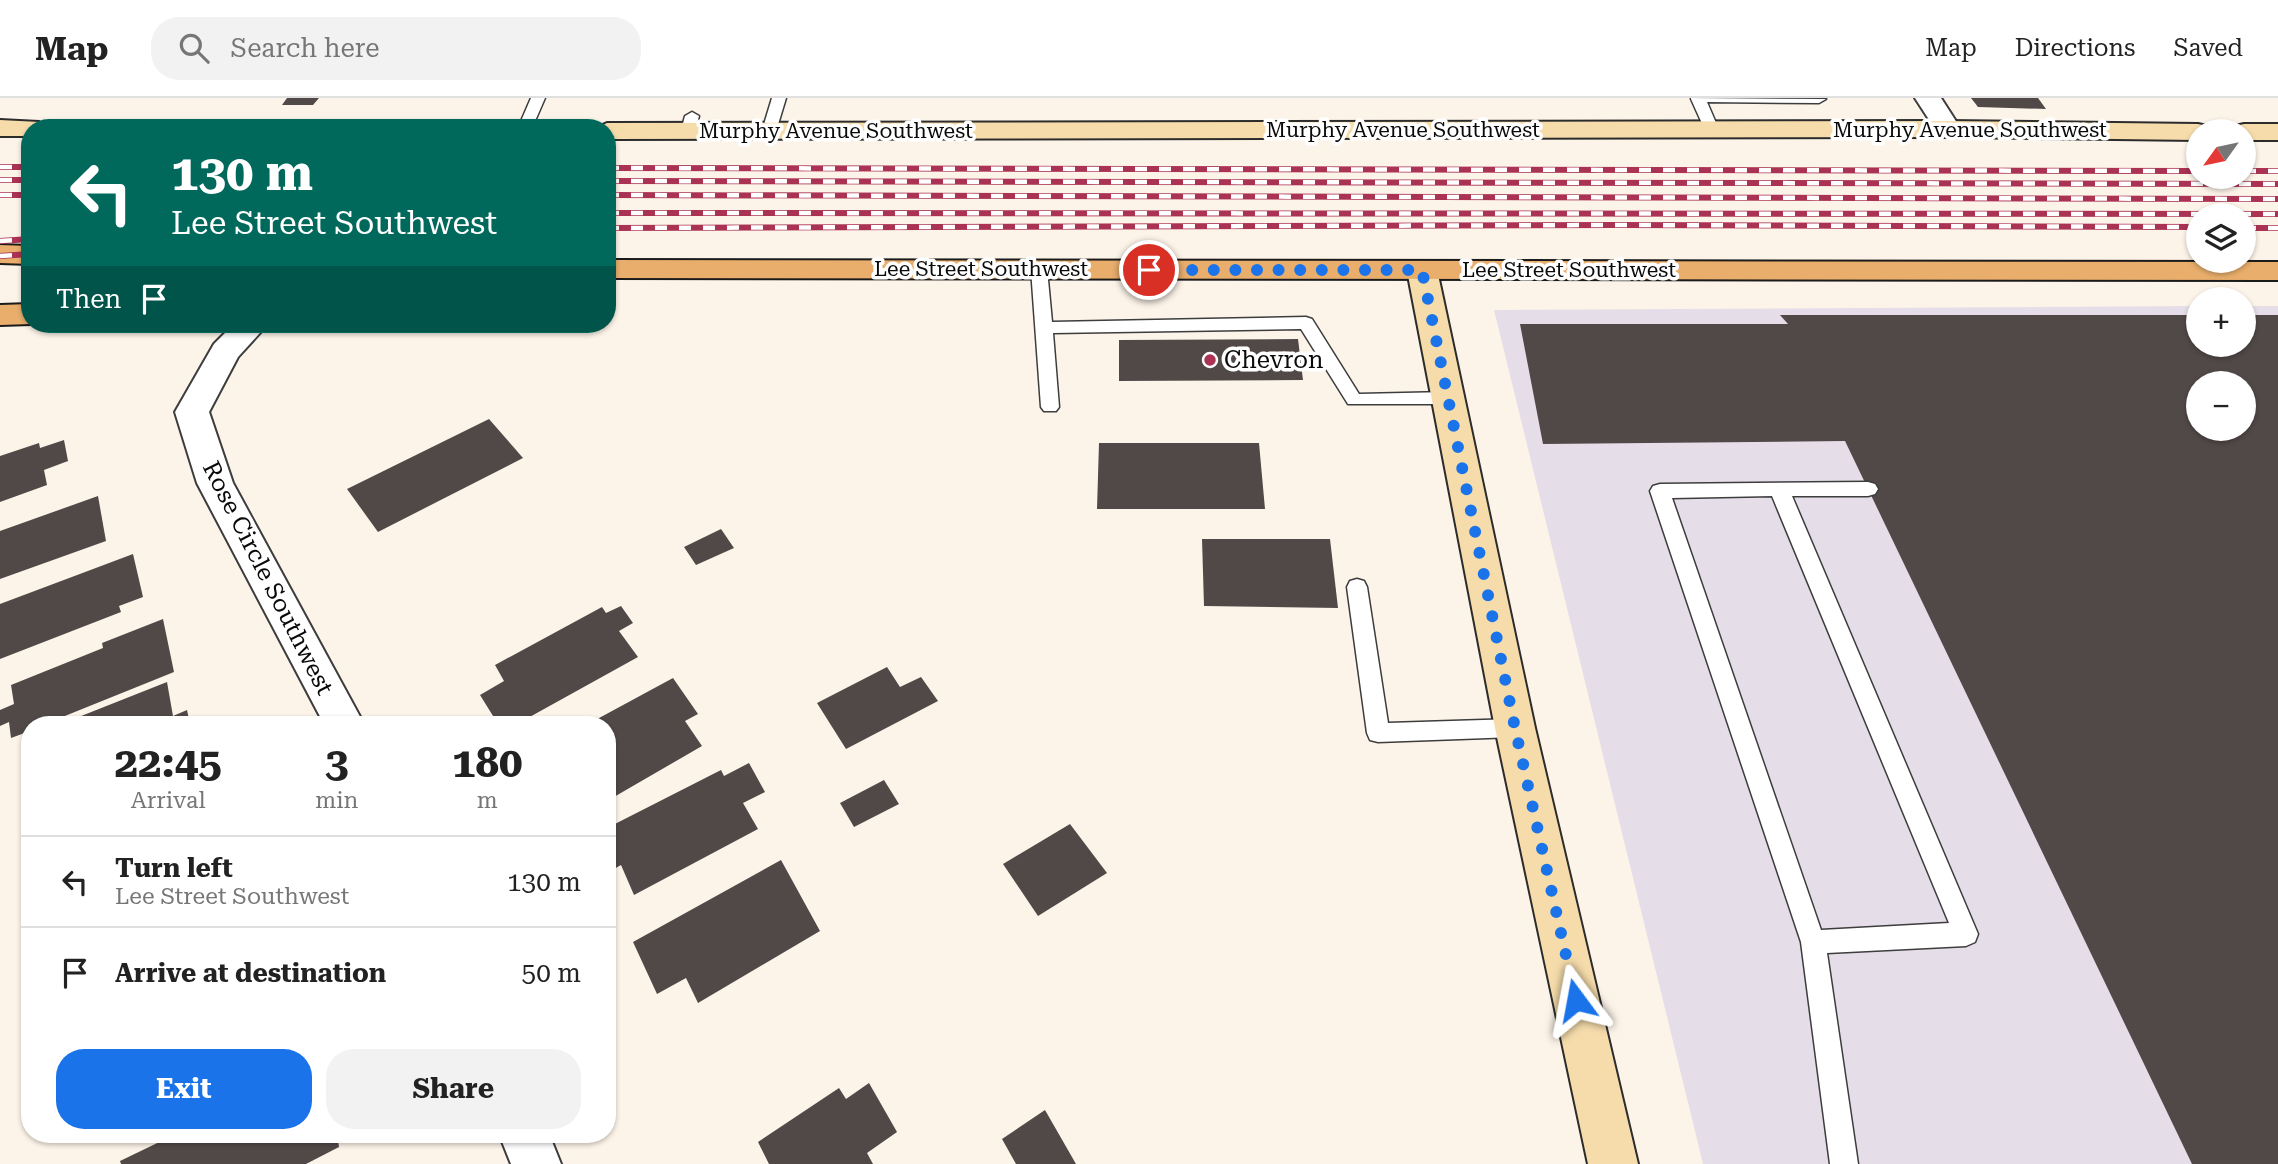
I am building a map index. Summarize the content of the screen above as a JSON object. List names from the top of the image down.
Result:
{
  "streets": {
    "main road": ["Lee Street Southwest"],
    "street": ["Murphy Avenue Southwest", "Rose Circle Southwest"]
  },
  "places": ["Chevron"],
  "north": "bottom left",
  "page": {
    "header": "Map",
    "search": "Search here",
    "nav": ["Map", "Directions", "Saved"],
    "map_buttons": ["+", "−"],
    "turn": ["130 m", "Lee Street Southwest"],
    "then": "Then",
    "eta": [
      "22:45",
      "Arrival",
      "3",
      "min",
      "180",
      "m"
    ],
    "list": [
      {
        "name": "Turn left",
        "note": "Lee Street Southwest",
        "value": "130 m"
      },
      {
        "name": "Arrive at destination",
        "value": "50 m"
      }
    ],
    "buttons": ["Exit", "Share"]
  }
}
